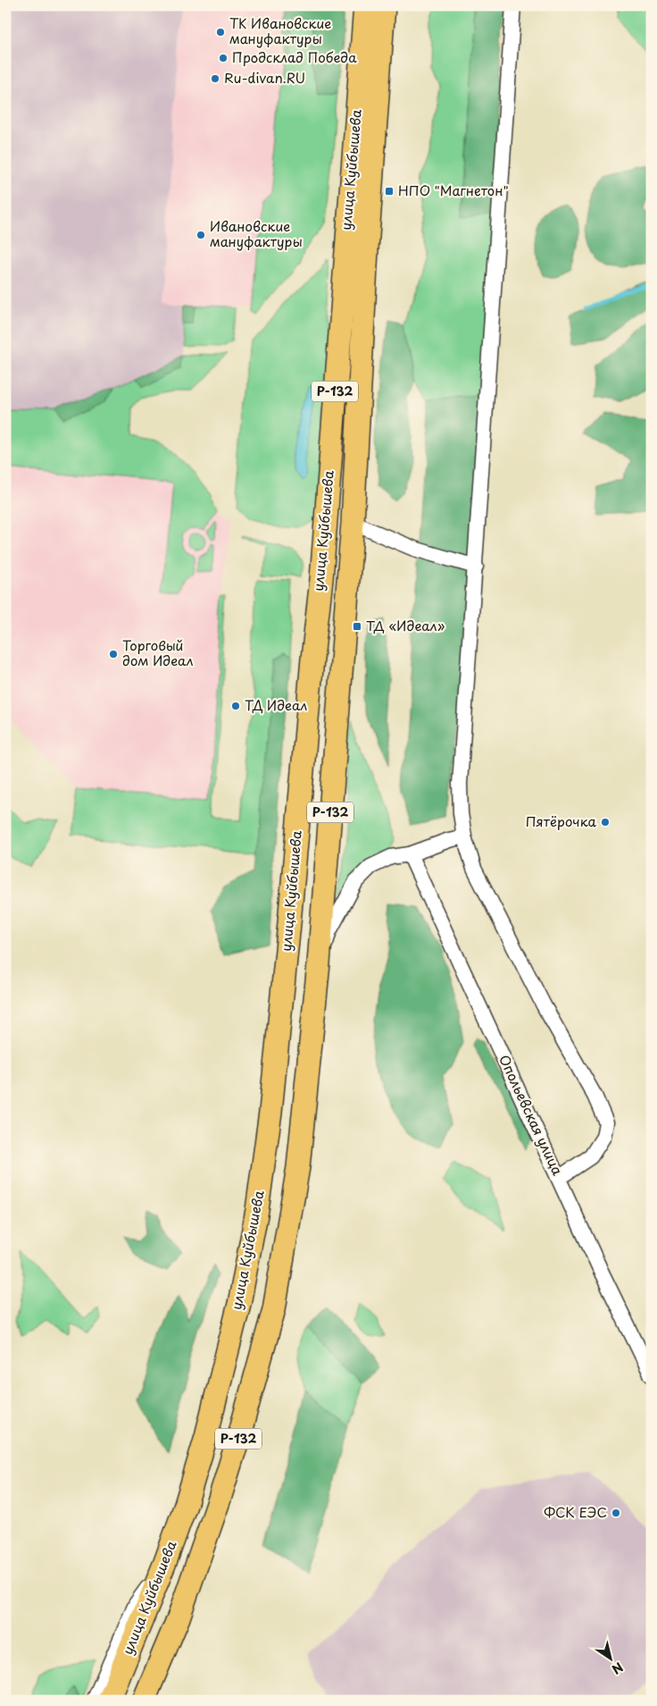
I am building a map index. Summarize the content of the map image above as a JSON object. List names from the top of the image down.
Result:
{
  "streets": {
    "highway": ["улица Куйбышева", "Р-132"],
    "street": ["Опольевская улица"]
  },
  "places": {
    "other": [
      "ТК Ивановские мануфактуры",
      "Продсклад Победа",
      "Ru-divan.RU",
      "Ивановские мануфактуры",
      "Торговый дом Идеал",
      "ТД Идеал",
      "Пятёрочка",
      "ФСК ЕЭС"
    ],
    "transit": ["НПО \"Магнетон\"", "ТД «Идеал»"]
  },
  "north": "bottom right"
}
